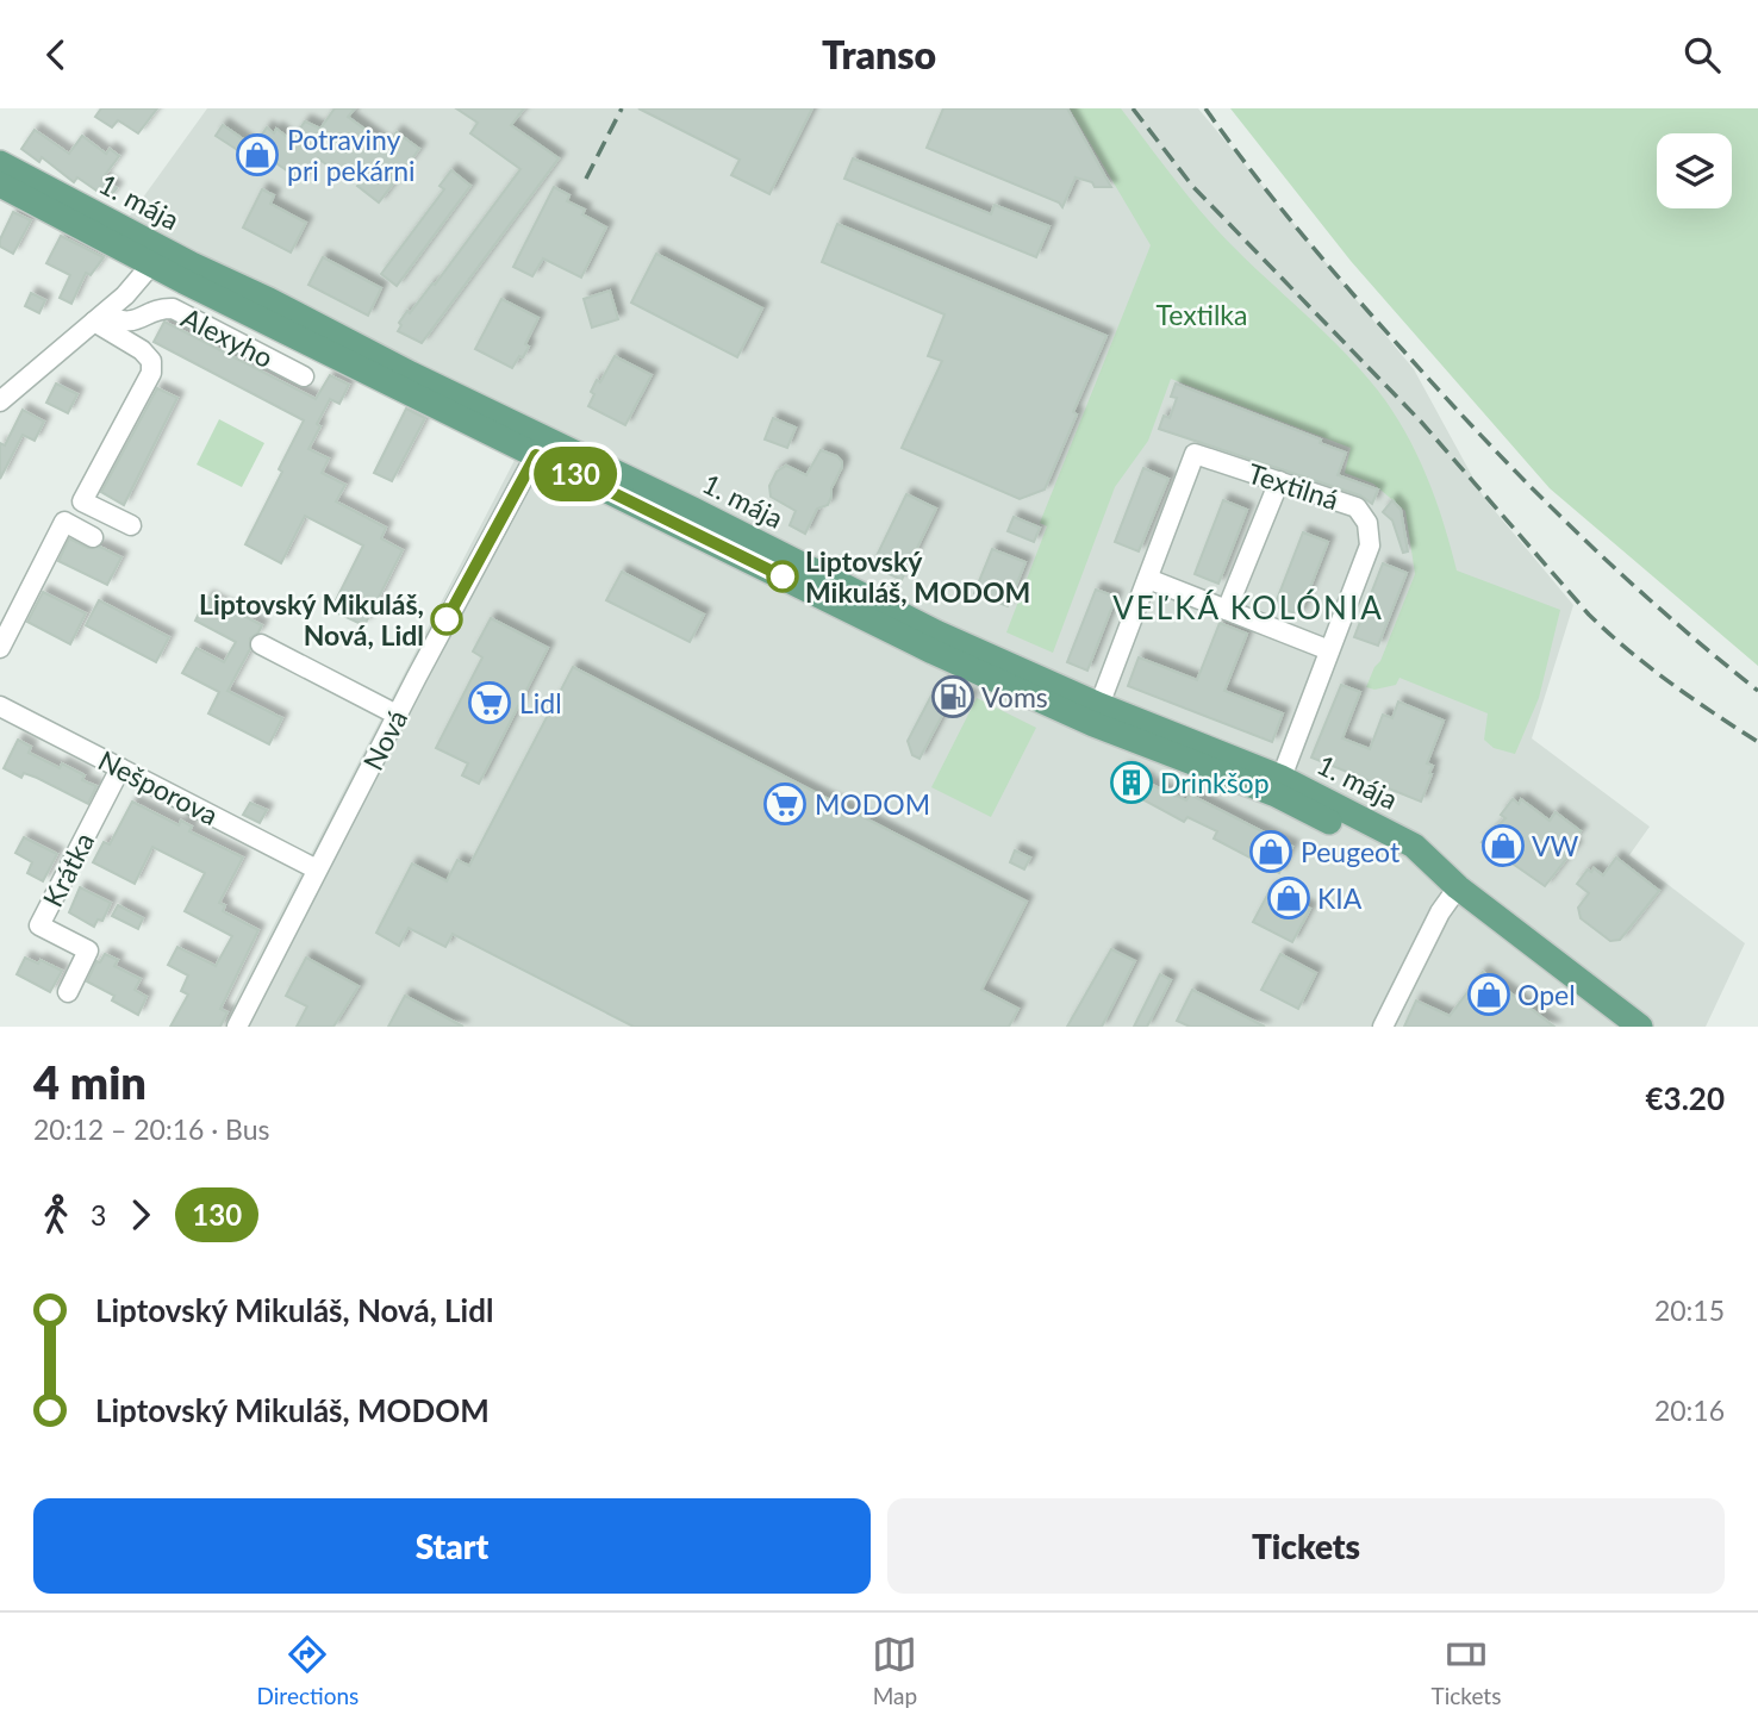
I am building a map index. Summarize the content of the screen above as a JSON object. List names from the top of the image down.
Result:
{
  "streets": {
    "main road": ["1. mája"],
    "street": [
      "Alexyho",
      "Textilná",
      "Nová",
      "Nešporova",
      "Krátka"
    ]
  },
  "crossings": [
    ["1. mája", "Textilná"],
    ["1. mája", "Nová"],
    ["Nová", "Nešporova"],
    ["Nešporova", "Krátka"]
  ],
  "districts": ["VEĽKÁ KOLÓNIA"],
  "parks": ["Textilka"],
  "places": {
    "shop": [
      "Potraviny pri pekárni",
      "VW",
      "Peugeot",
      "KIA",
      "Opel"
    ],
    "other": ["Liptovský Mikuláš, MODOM", "Liptovský Mikuláš, Nová, Lidl"],
    "fuel station": ["Voms"],
    "supermarket": ["Lidl", "MODOM"],
    "building": ["Drinkšop"]
  },
  "lines": ["bus line 130"],
  "page": {
    "header": "Transo",
    "on_map": "130",
    "heading": ["4 min", "20:12 – 20:16 · Bus", "€3.20"],
    "legs": ["3", "130"],
    "list": [
      {
        "name": "Liptovský Mikuláš, Nová, Lidl",
        "value": "20:15"
      },
      {
        "name": "Liptovský Mikuláš, MODOM",
        "value": "20:16"
      }
    ],
    "buttons": ["Start", "Tickets"],
    "tabs": ["Directions", "Map", "Tickets"]
  }
}
